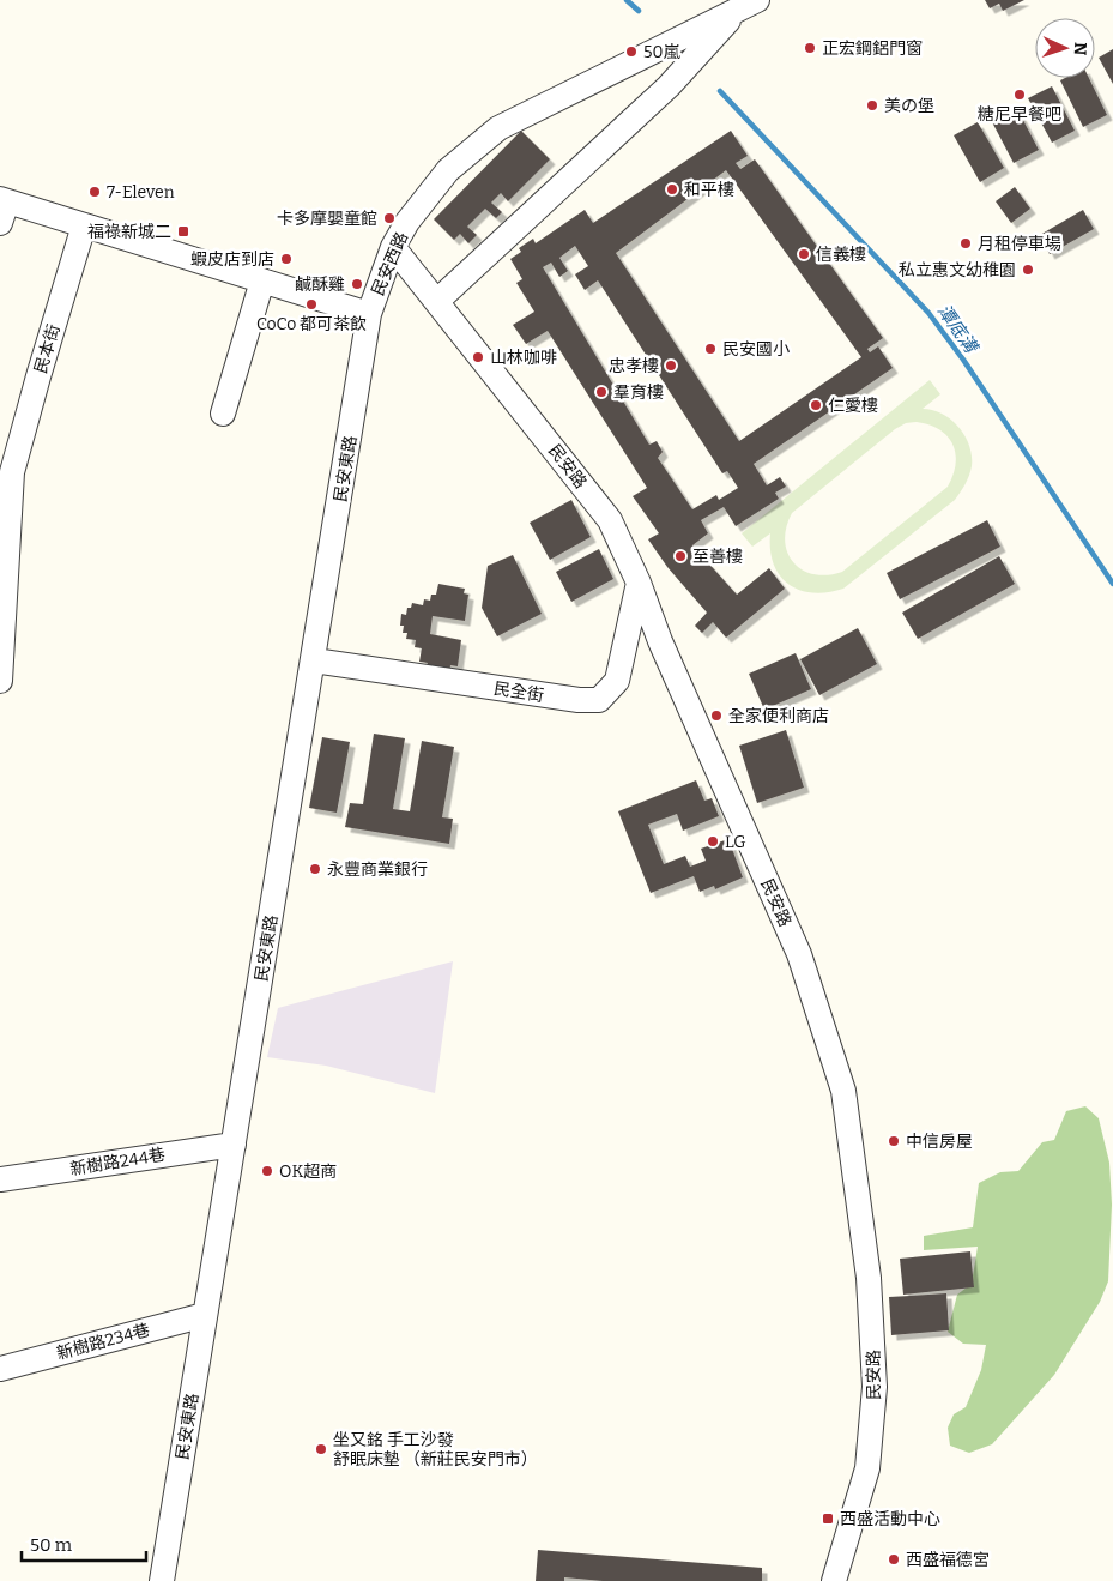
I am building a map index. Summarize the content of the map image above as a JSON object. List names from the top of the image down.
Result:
{
  "streets": {
    "street": [
      "民安西路",
      "民本街",
      "民安路",
      "民安東路",
      "民全街",
      "新樹路244巷",
      "新樹路234巷"
    ]
  },
  "crossings": [
    ["民安西路", "民本街"],
    ["民安西路", "民安路"],
    ["民安西路", "民安東路"],
    ["民安路", "民全街"],
    ["民安東路", "民全街"],
    ["民安東路", "新樹路244巷"],
    ["民安東路", "新樹路234巷"]
  ],
  "water": ["潭底溝"],
  "places": {
    "other": [
      "正宏鋼鋁門窗",
      "50嵐",
      "糖尼早餐吧",
      "美の堡",
      "和平樓",
      "7-Eleven",
      "卡多摩嬰童館",
      "月租停車場",
      "信義樓",
      "蝦皮店到店",
      "私立惠文幼稚園",
      "鹹酥雞",
      "CoCo 都可茶飲",
      "民安國小",
      "山林咖啡",
      "忠孝樓",
      "羣育樓",
      "仁愛樓",
      "至善樓",
      "全家便利商店",
      "LG",
      "永豐商業銀行",
      "中信房屋",
      "OK超商",
      "坐又銘 手工沙發 舒眠床墊 （新莊民安門市）",
      "西盛福德宮"
    ],
    "transit": ["福祿新城二", "西盛活動中心"]
  },
  "scale_bar": "50 m",
  "north": "right"
}
